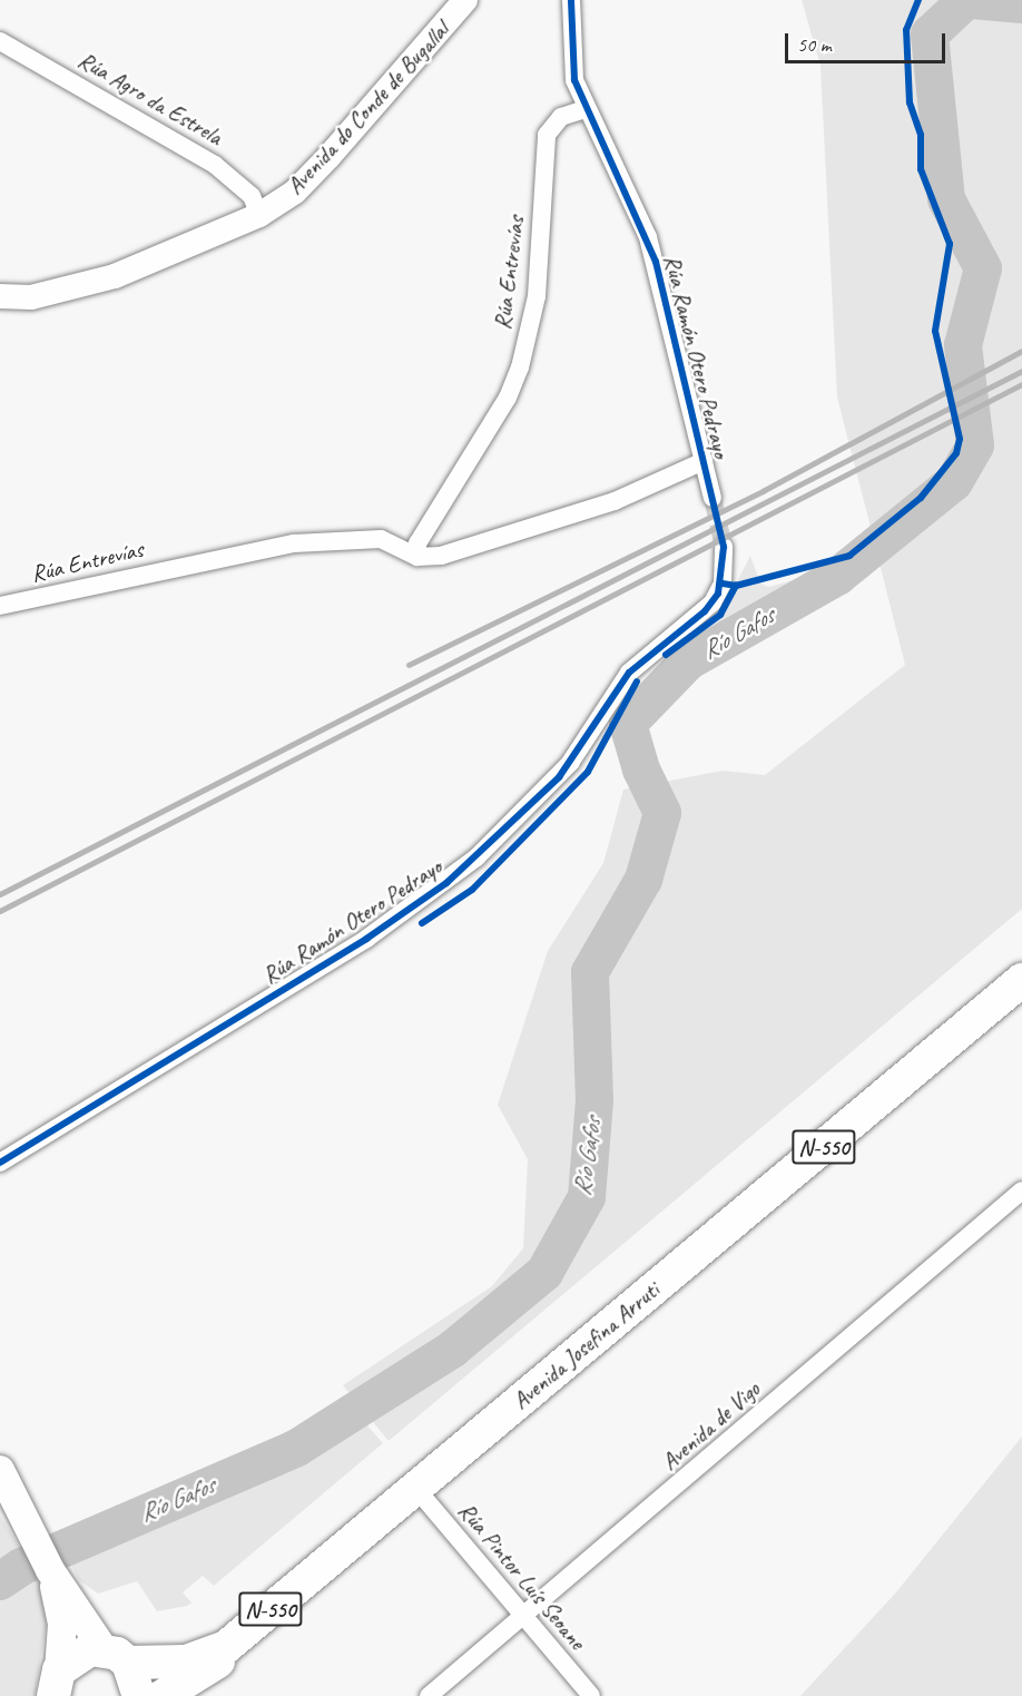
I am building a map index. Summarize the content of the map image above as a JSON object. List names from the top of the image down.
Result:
{
  "streets": {
    "highway": ["N-550", "Avenida Josefina Arruti"],
    "street": [
      "Rúa Agro da Estrela",
      "Avenida do Conde de Bugallal",
      "Rúa Entrevías",
      "Rúa Ramón Otero Pedrayo",
      "Avenida de Vigo",
      "Rúa Pintor Luís Seoane"
    ]
  },
  "crossings": [
    ["Rúa Agro da Estrela", "Avenida do Conde de Bugallal"],
    ["Rúa Entrevías", "Rúa Ramón Otero Pedrayo"],
    ["Avenida Josefina Arruti", "Rúa Pintor Luís Seoane"],
    ["Avenida de Vigo", "Rúa Pintor Luís Seoane"]
  ],
  "water": ["Río Gafos"],
  "scale_bar": "50 m"
}
